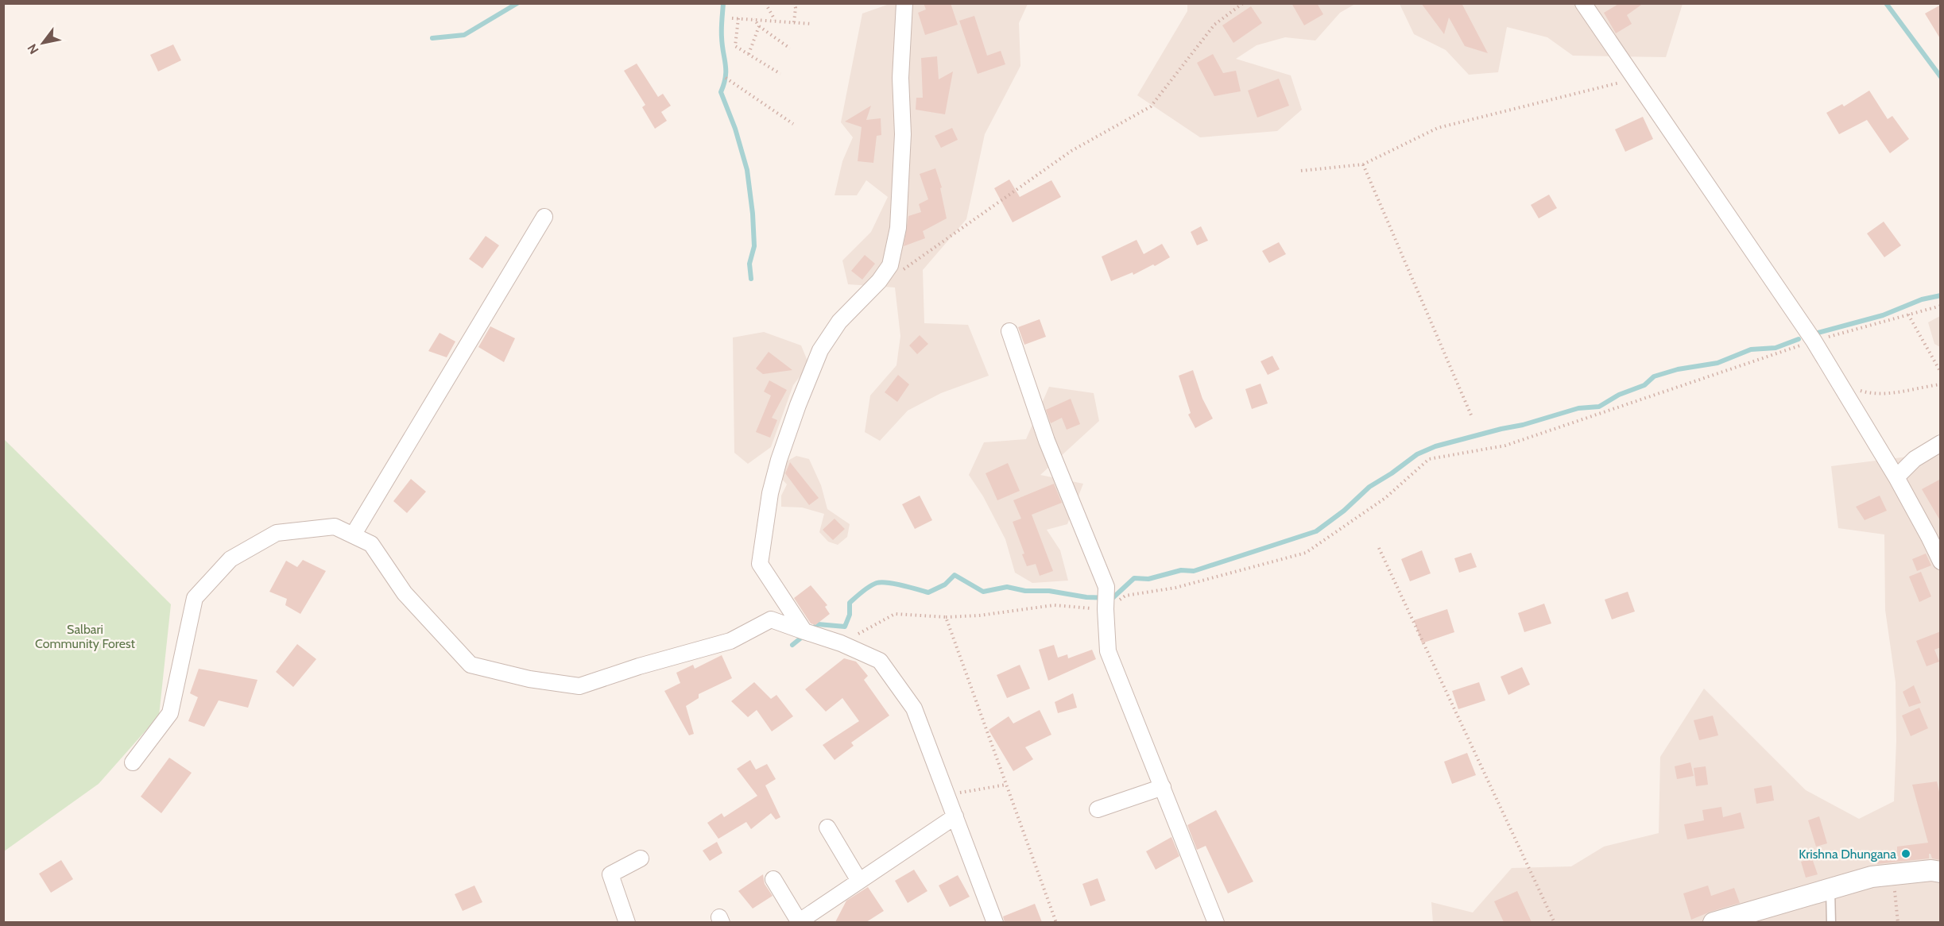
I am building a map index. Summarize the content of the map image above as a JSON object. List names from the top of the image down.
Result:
{
  "parks": ["Salbari Community Forest"],
  "places": ["Krishna Dhungana"],
  "north": "bottom left"
}
